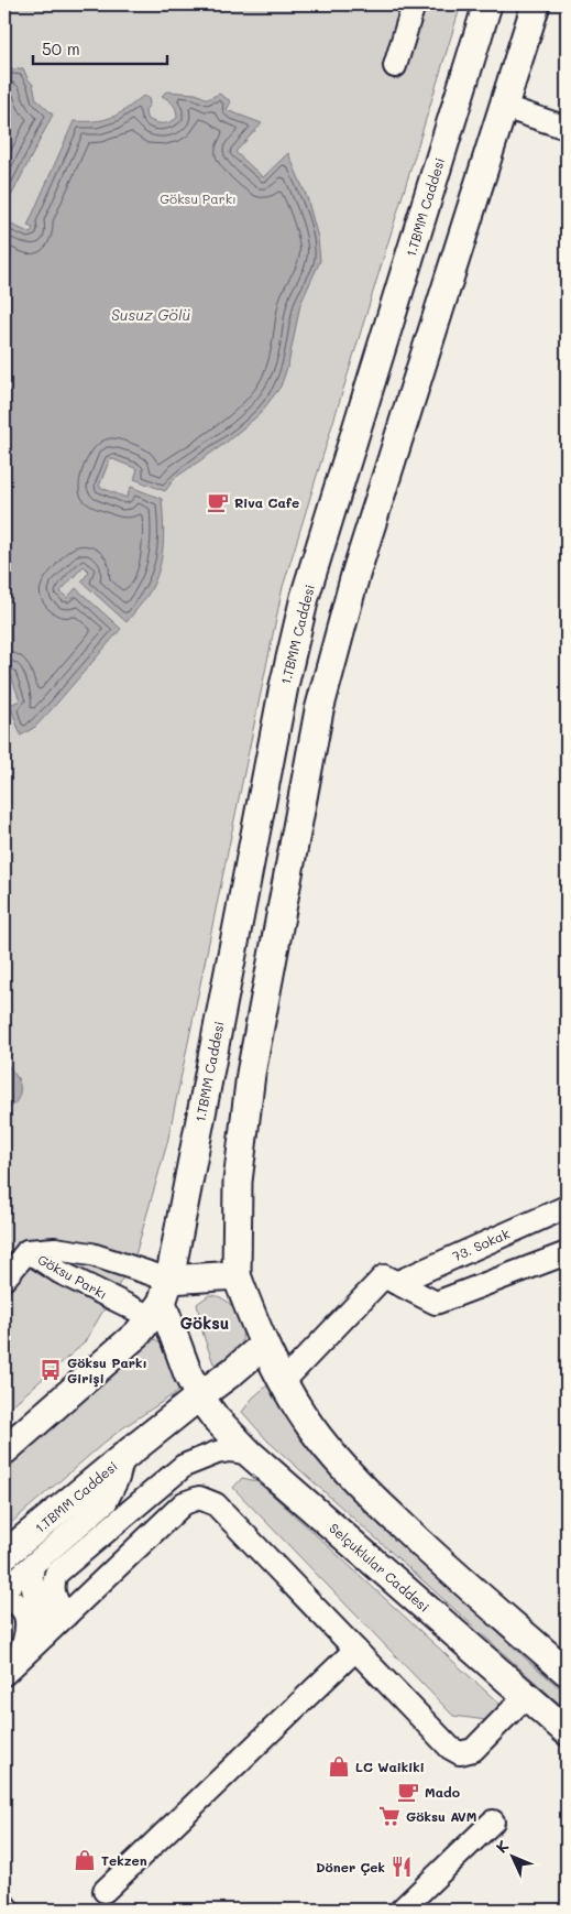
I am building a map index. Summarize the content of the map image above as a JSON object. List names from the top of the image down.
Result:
{
  "streets": {
    "main road": ["1.TBMM Caddesi", "Selçuklular Caddesi"],
    "street": ["73. Sokak", "Göksu Parkı"]
  },
  "crossings": [
    ["1.TBMM Caddesi", "Göksu Parkı"],
    ["1.TBMM Caddesi", "Selçuklular Caddesi"],
    ["Göksu Parkı", "Selçuklular Caddesi"]
  ],
  "districts": ["Göksu"],
  "water": ["Susuz Gölü"],
  "parks": ["Göksu Parkı"],
  "places": {
    "cafe": ["Riva Cafe", "Mado"],
    "bus stop": ["Göksu Parkı Girişi"],
    "shop": ["LC Waikiki", "Tekzen"],
    "supermarket": ["Göksu AVM"],
    "restaurant": ["Döner Çek"]
  },
  "scale_bar": "50 m",
  "north": "top left"
}
